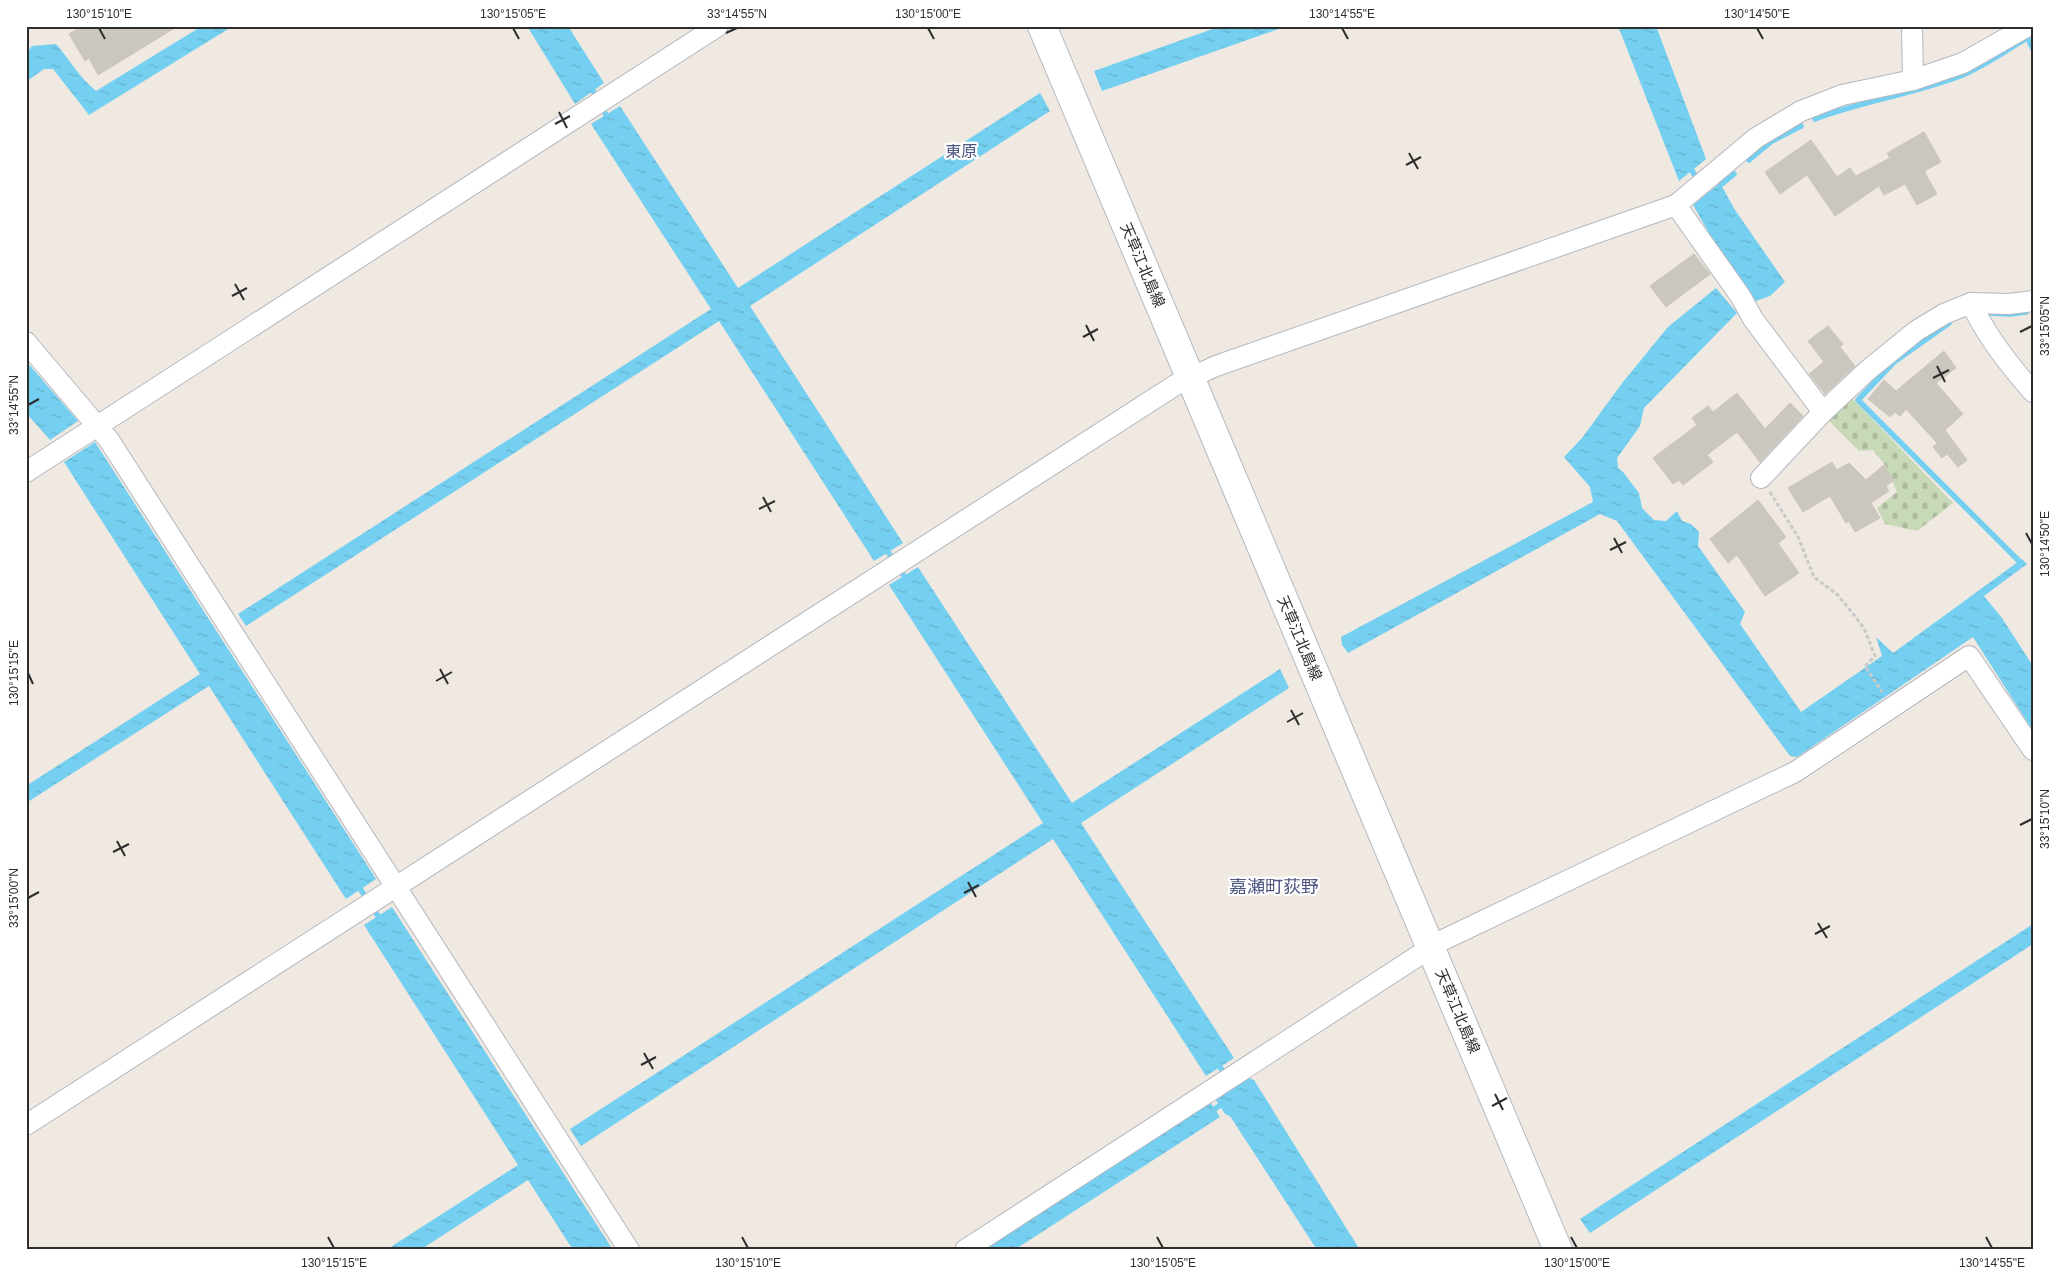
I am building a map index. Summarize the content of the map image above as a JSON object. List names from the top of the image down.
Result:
{
  "streets": {
    "street": ["天草江北島線"]
  },
  "districts": ["東原", "嘉瀬町荻野"],
  "coordinates": [
    "130°15'10\"E",
    "130°15'05\"E",
    "33°14'55\"N",
    "130°15'00\"E",
    "130°14'55\"E",
    "130°14'50\"E",
    "33°15'05\"N",
    "130°15'15\"E",
    "33°15'10\"N",
    "33°15'00\"N"
  ]
}
